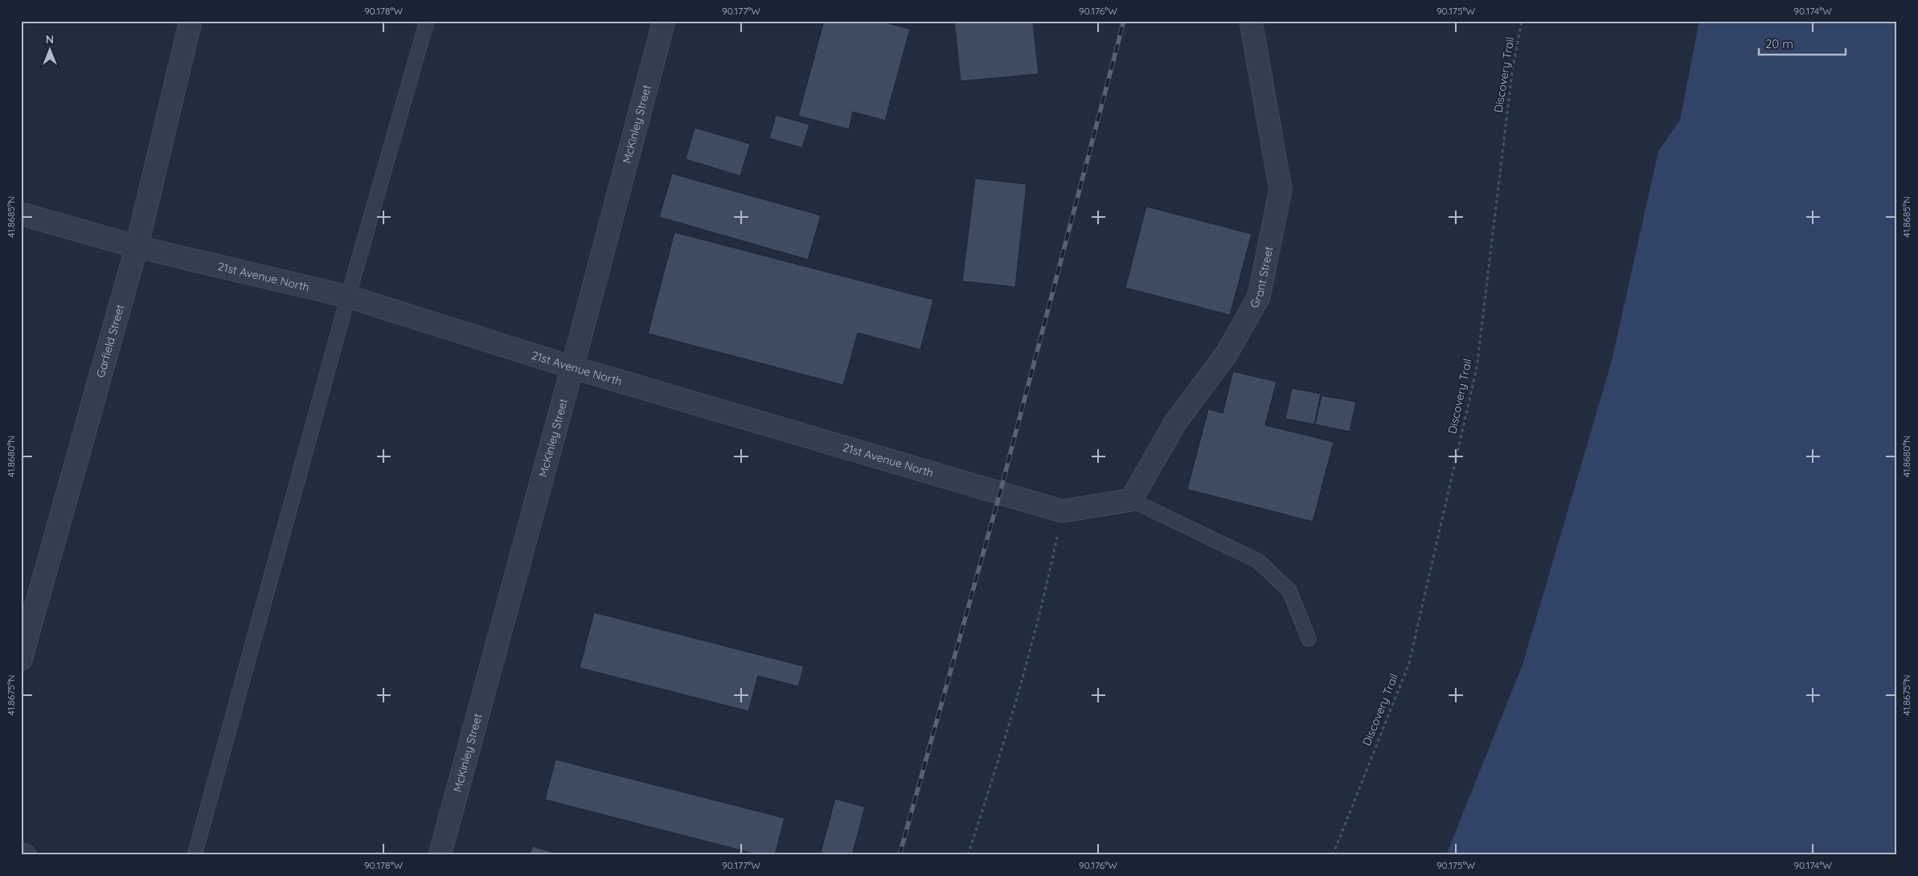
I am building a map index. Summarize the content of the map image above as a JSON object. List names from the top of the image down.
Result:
{
  "streets": {
    "street": [
      "McKinley Street",
      "21st Avenue North",
      "Grant Street",
      "Garfield Street"
    ],
    "path": ["Discovery Trail"]
  },
  "crossings": [
    ["McKinley Street", "21st Avenue North"],
    ["21st Avenue North", "Grant Street"],
    ["21st Avenue North", "Garfield Street"]
  ],
  "scale_bar": "20 m",
  "north": "top",
  "coordinates": [
    "90.178°W",
    "90.177°W",
    "90.176°W",
    "90.175°W",
    "90.174°W",
    "41.8685°N",
    "41.8680°N",
    "41.8675°N"
  ]
}
